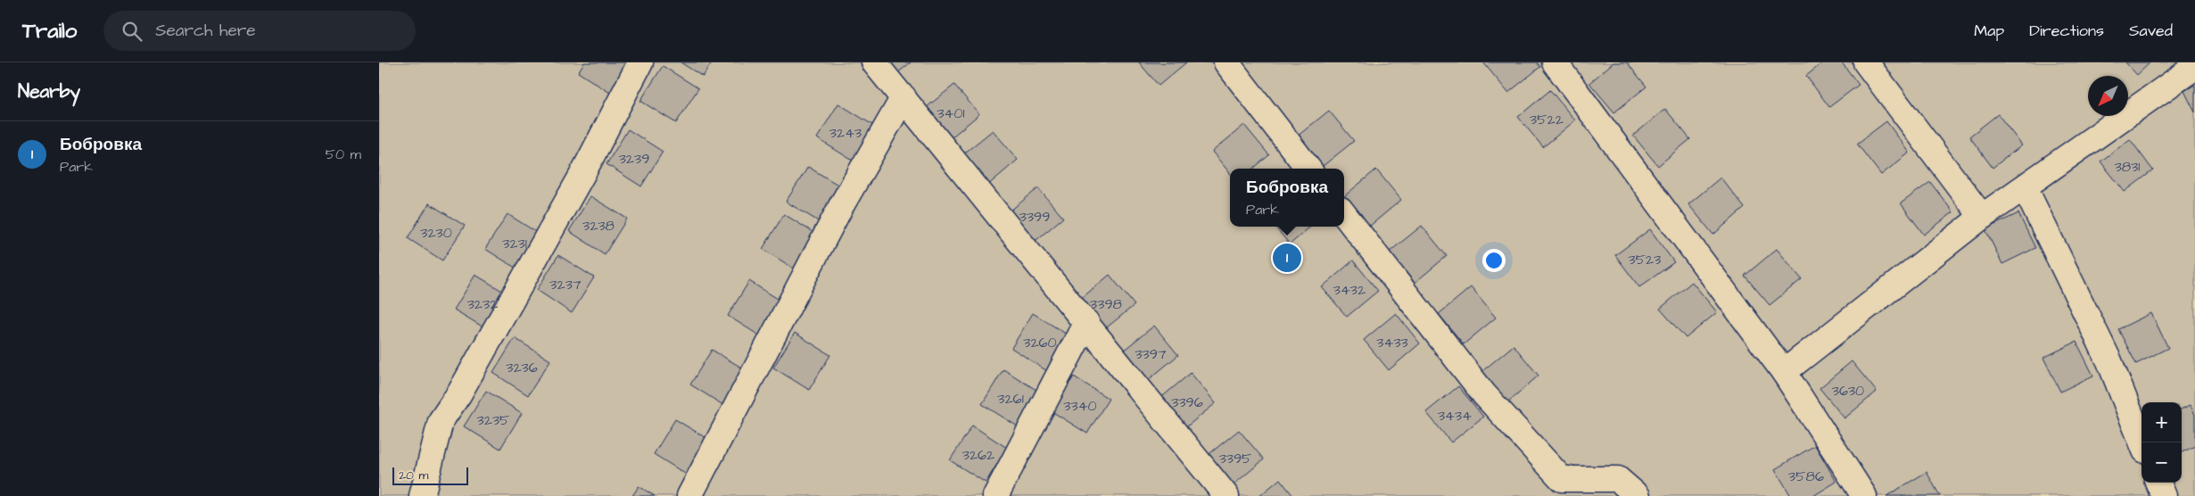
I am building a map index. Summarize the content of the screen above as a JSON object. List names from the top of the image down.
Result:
{
  "house_numbers": [
    "3401",
    "3522",
    "3243",
    "3239",
    "3831",
    "3399",
    "3238",
    "3230",
    "3231",
    "3523",
    "3237",
    "3432",
    "3232",
    "3398",
    "3260",
    "3433",
    "3397",
    "3236",
    "3630",
    "3261",
    "3396",
    "3340",
    "3434",
    "3235",
    "3262",
    "3395",
    "3586"
  ],
  "scale_bar": "20 m",
  "north": "bottom left",
  "page": {
    "header": "Trailo",
    "search": "Search here",
    "nav": ["Map", "Directions", "Saved"],
    "heading": "Nearby",
    "list": [
      {
        "mark": "1",
        "name": "Бобровка",
        "note": "Park",
        "value": "50 m"
      }
    ],
    "popup": ["Бобровка", "Park"],
    "pins": "1",
    "map_buttons": ["+", "−"],
    "scale": "20 m"
  }
}
